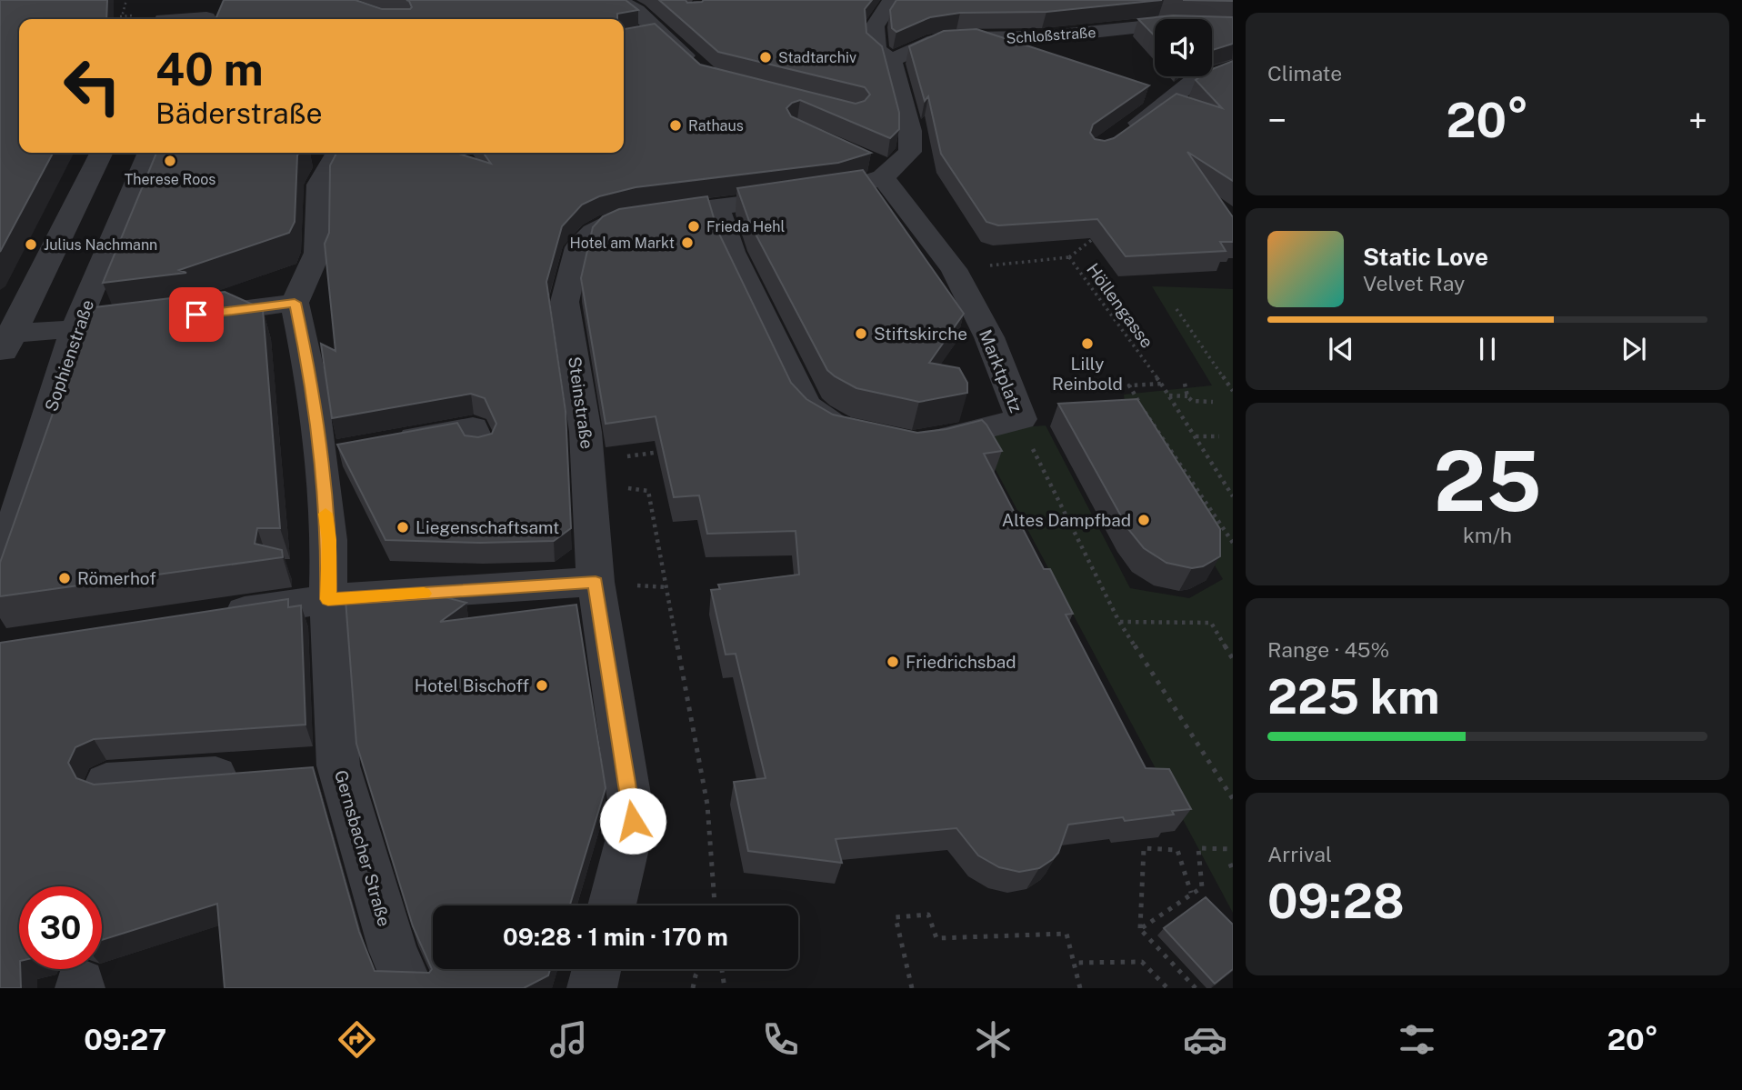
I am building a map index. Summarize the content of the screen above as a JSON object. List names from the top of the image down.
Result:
{
  "streets": {
    "street": [
      "Schloßstraße",
      "Sophienstraße",
      "Marktplatz",
      "Steinstraße",
      "Gernsbacher Straße"
    ],
    "path": ["Höllengasse"]
  },
  "crossings": [
    ["Höllengasse", "Marktplatz"]
  ],
  "places": [
    "Stadtarchiv",
    "Rathaus",
    "Therese Roos",
    "Frieda Hehl",
    "Hotel am Markt",
    "Julius Nachmann",
    "Stiftskirche",
    "Lilly Reinbold",
    "Altes Dampfbad",
    "Liegenschaftsamt",
    "Römerhof",
    "Friedrichsbad",
    "Hotel Bischoff"
  ],
  "page": {
    "tile": [
      "Climate",
      ["25", "km/h"],
      ["Range · 45%", "225 km"],
      ["Arrival", "09:28"]
    ],
    "turn": ["40 m", "Bäderstraße"],
    "heat": ["−", "20°", "+"],
    "song": ["Static Love", "Velvet Ray"],
    "limit": "30",
    "trip": "09:28 · 1 min · 170 m",
    "tabs": ["09:27", "20°"]
  }
}
